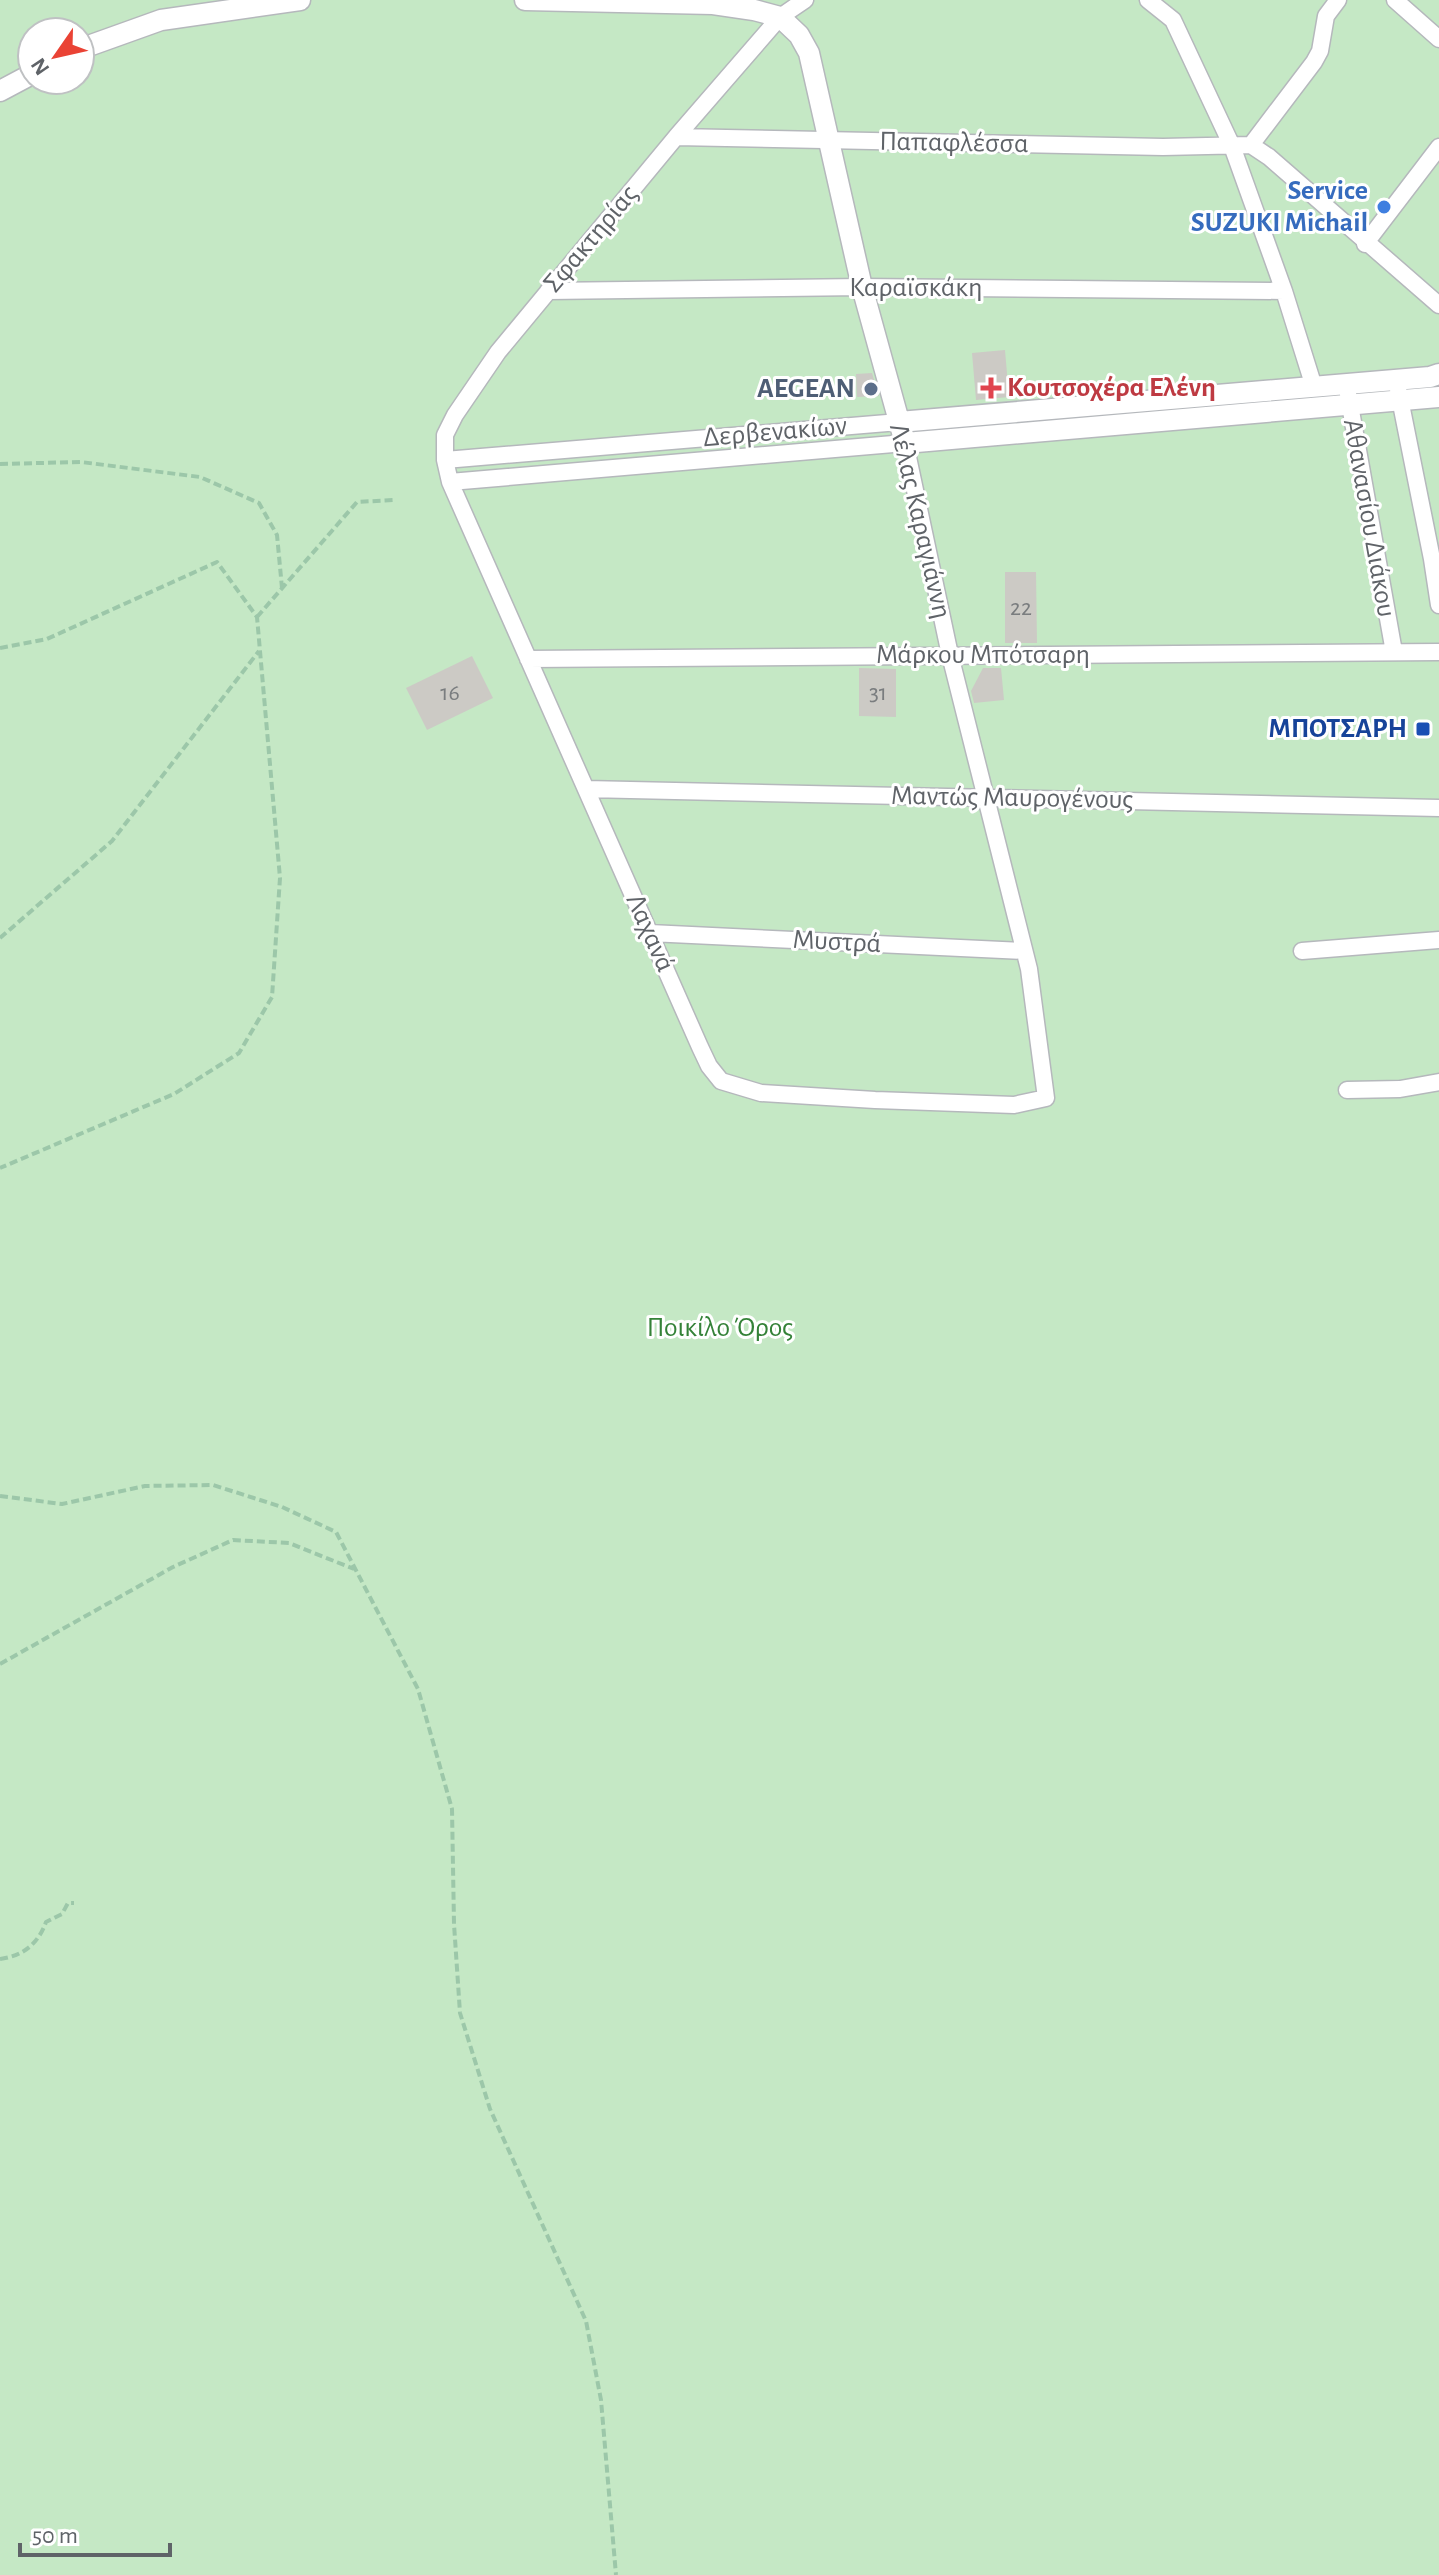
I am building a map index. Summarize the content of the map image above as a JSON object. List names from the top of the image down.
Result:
{
  "streets": {
    "street": [
      "Παπαφλέσσα",
      "Σφακτηρίας",
      "Καραϊσκάκη",
      "Δερβενακίων",
      "Αθανασίου Διάκου",
      "Λέλας Καραγιάννη",
      "Μάρκου Μπότσαρη",
      "Μαντώς Μαυρογένους",
      "Λαχανά",
      "Μυστρά"
    ]
  },
  "crossings": [
    ["Παπαφλέσσα", "Σφακτηρίας"],
    ["Παπαφλέσσα", "Αθανασίου Διάκου"],
    ["Παπαφλέσσα", "Λέλας Καραγιάννη"],
    ["Σφακτηρίας", "Καραϊσκάκη"],
    ["Σφακτηρίας", "Δερβενακίων"],
    ["Σφακτηρίας", "Λέλας Καραγιάννη"],
    ["Σφακτηρίας", "Λαχανά"],
    ["Καραϊσκάκη", "Αθανασίου Διάκου"],
    ["Καραϊσκάκη", "Λέλας Καραγιάννη"],
    ["Δερβενακίων", "Αθανασίου Διάκου"],
    ["Δερβενακίων", "Λέλας Καραγιάννη"],
    ["Δερβενακίων", "Λαχανά"],
    ["Αθανασίου Διάκου", "Μάρκου Μπότσαρη"],
    ["Λέλας Καραγιάννη", "Μάρκου Μπότσαρη"],
    ["Λέλας Καραγιάννη", "Μαντώς Μαυρογένους"],
    ["Λέλας Καραγιάννη", "Λαχανά"],
    ["Λέλας Καραγιάννη", "Μυστρά"],
    ["Μάρκου Μπότσαρη", "Λαχανά"],
    ["Μαντώς Μαυρογένους", "Λαχανά"],
    ["Λαχανά", "Μυστρά"]
  ],
  "parks": ["Ποικίλο Όρος"],
  "places": {
    "other": ["Service SUZUKI Michail", "AEGEAN"],
    "health": ["Κουτσοχέρα Ελένη"],
    "transit": ["ΜΠΟΤΣΑΡΗ"]
  },
  "house_numbers": ["22", "16", "31"],
  "scale_bar": "50 m",
  "north": "bottom left"
}
